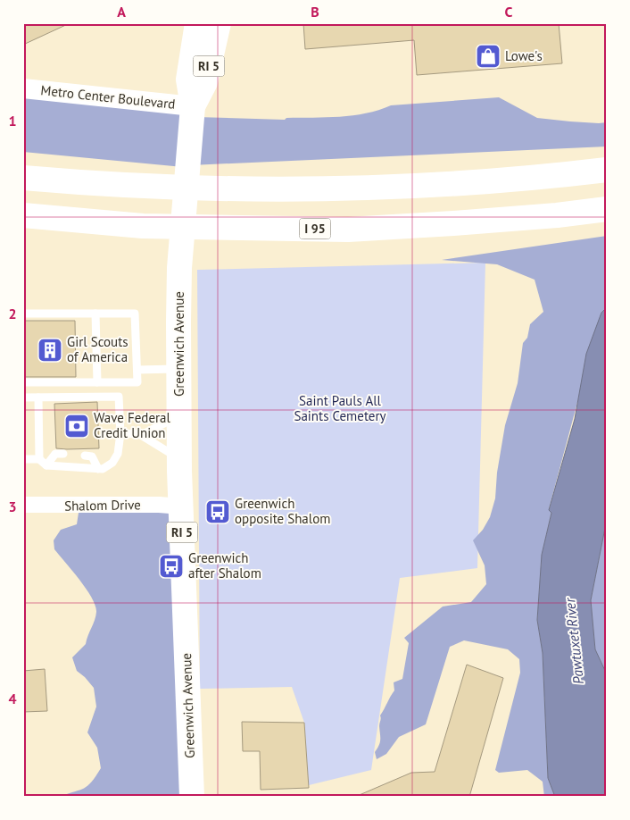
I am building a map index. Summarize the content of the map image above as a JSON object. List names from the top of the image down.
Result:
{
  "streets": {
    "main road": ["RI 5", "I 95", "Greenwich Avenue"],
    "street": ["Metro Center Boulevard", "Shalom Drive"]
  },
  "crossings": [
    ["Metro Center Boulevard", "Greenwich Avenue"],
    ["Greenwich Avenue", "Shalom Drive"]
  ],
  "water": ["Pawtuxet River"],
  "parks": ["Saint Pauls All Saints Cemetery"],
  "places": {
    "shop": ["Lowe's"],
    "building": ["Girl Scouts of America"],
    "bank": ["Wave Federal Credit Union"],
    "bus stop": ["Greenwich opposite Shalom", "Greenwich after Shalom"]
  },
  "grid": {
    "columns": ["A", "B", "C"],
    "rows": [
      "1",
      "2",
      "3",
      "4"
    ]
  }
}
